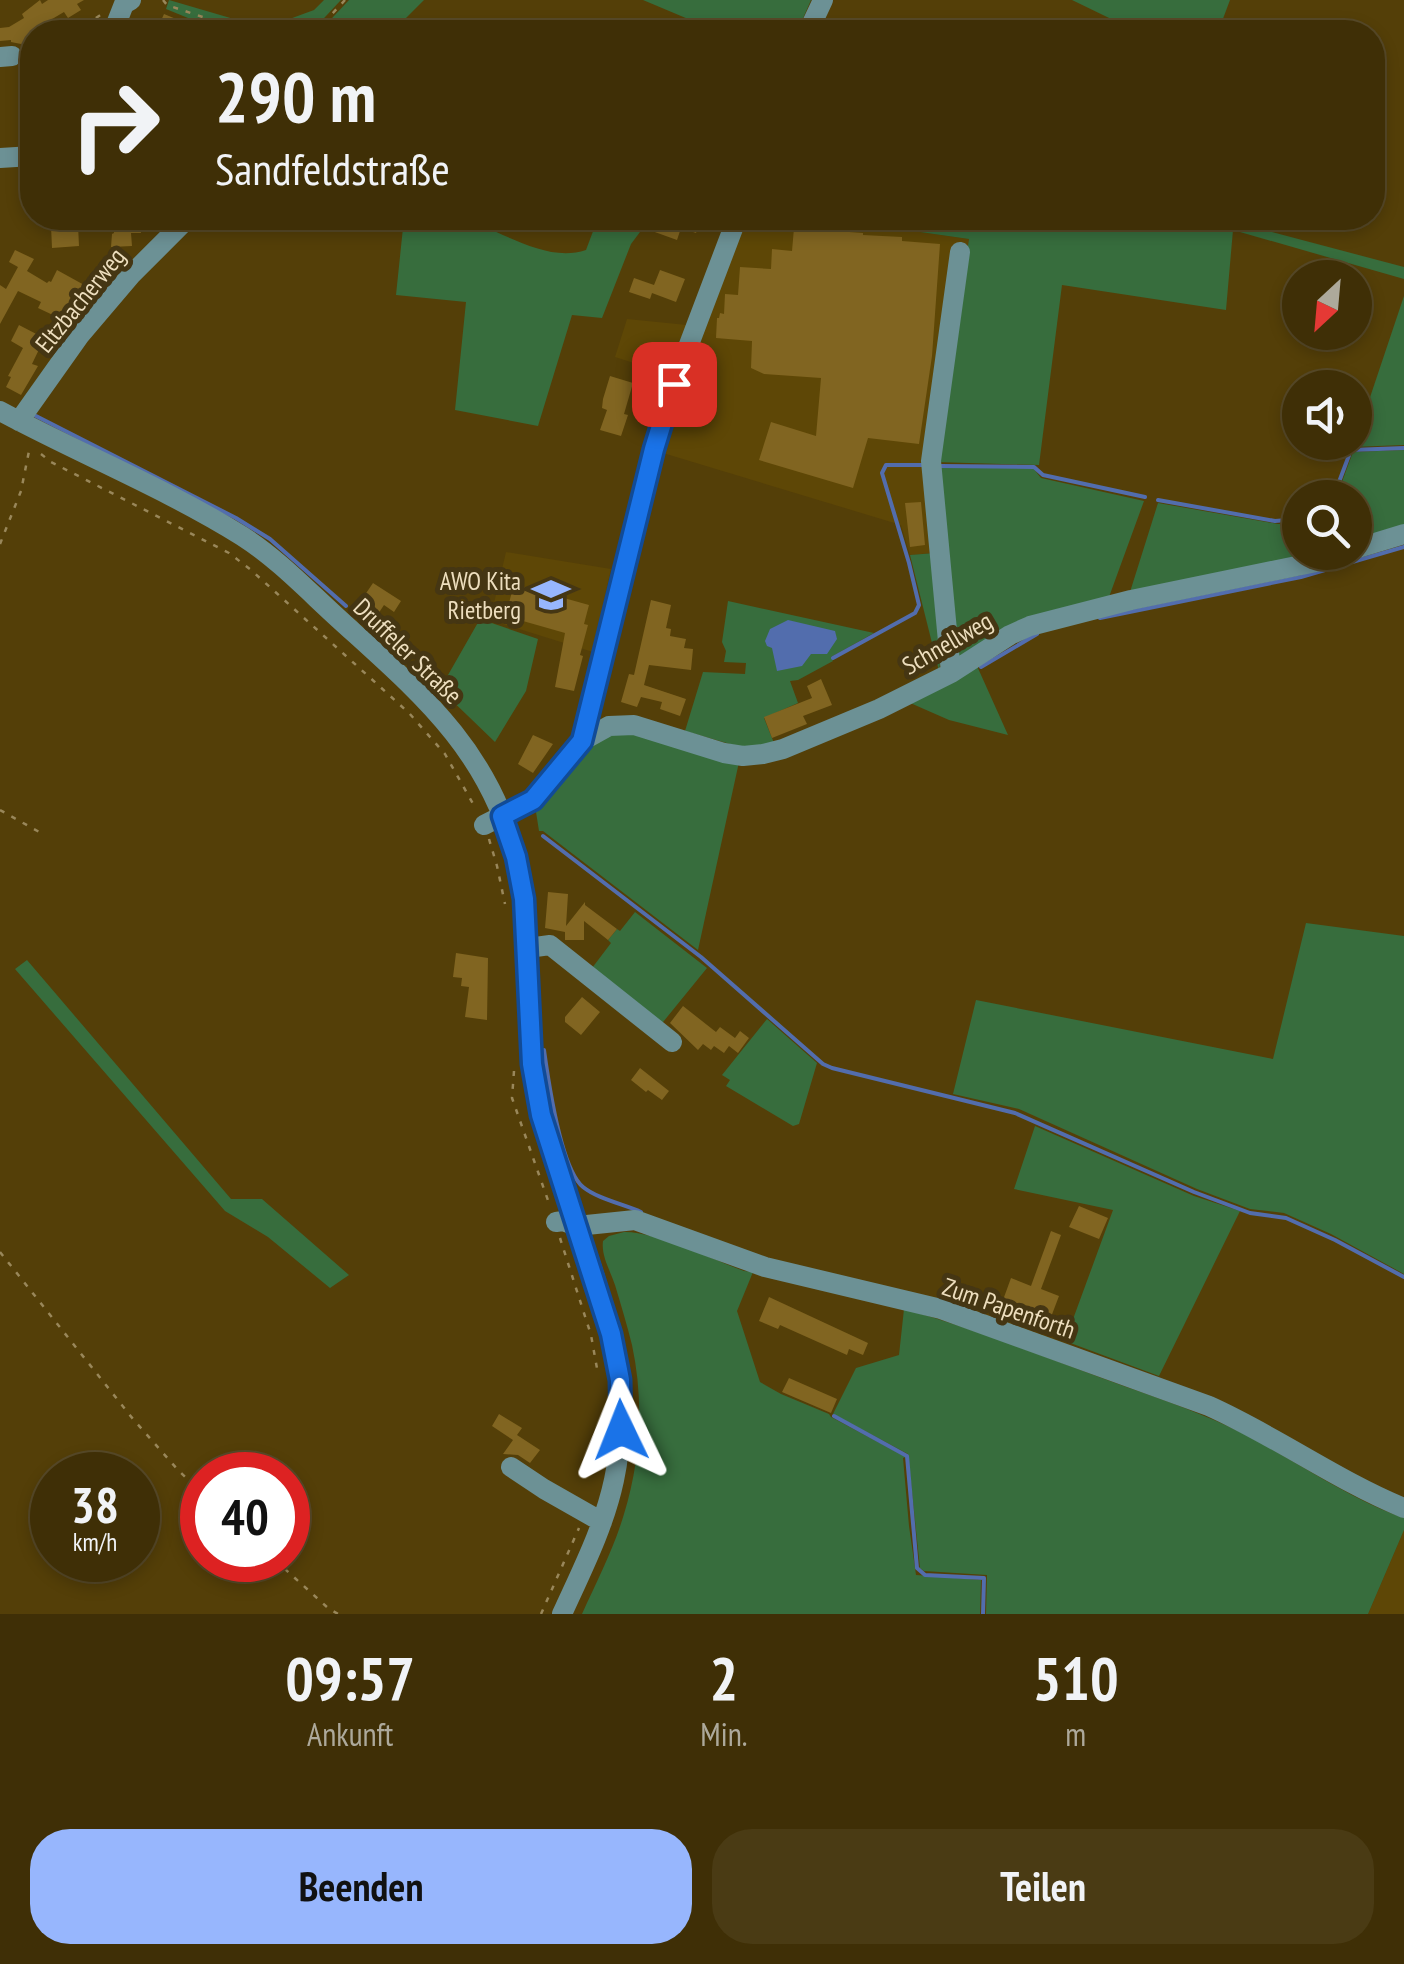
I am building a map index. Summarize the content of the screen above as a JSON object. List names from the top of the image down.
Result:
{
  "streets": {
    "street": [
      "Eltzbacherweg",
      "Schnellweg",
      "Druffeler Straße",
      "Zum Papenforth"
    ]
  },
  "crossings": [
    ["Eltzbacherweg", "Druffeler Straße"],
    ["Druffeler Straße", "Zum Papenforth"]
  ],
  "places": {
    "school or university": ["AWO Kita Rietberg"]
  },
  "north": "bottom left",
  "page": {
    "turn": ["290 m", "Sandfeldstraße"],
    "speed": "38 km/h",
    "limit": "40",
    "eta": [
      "09:57",
      "Ankunft",
      "2",
      "Min.",
      "510",
      "m"
    ],
    "buttons": ["Beenden", "Teilen"]
  }
}
